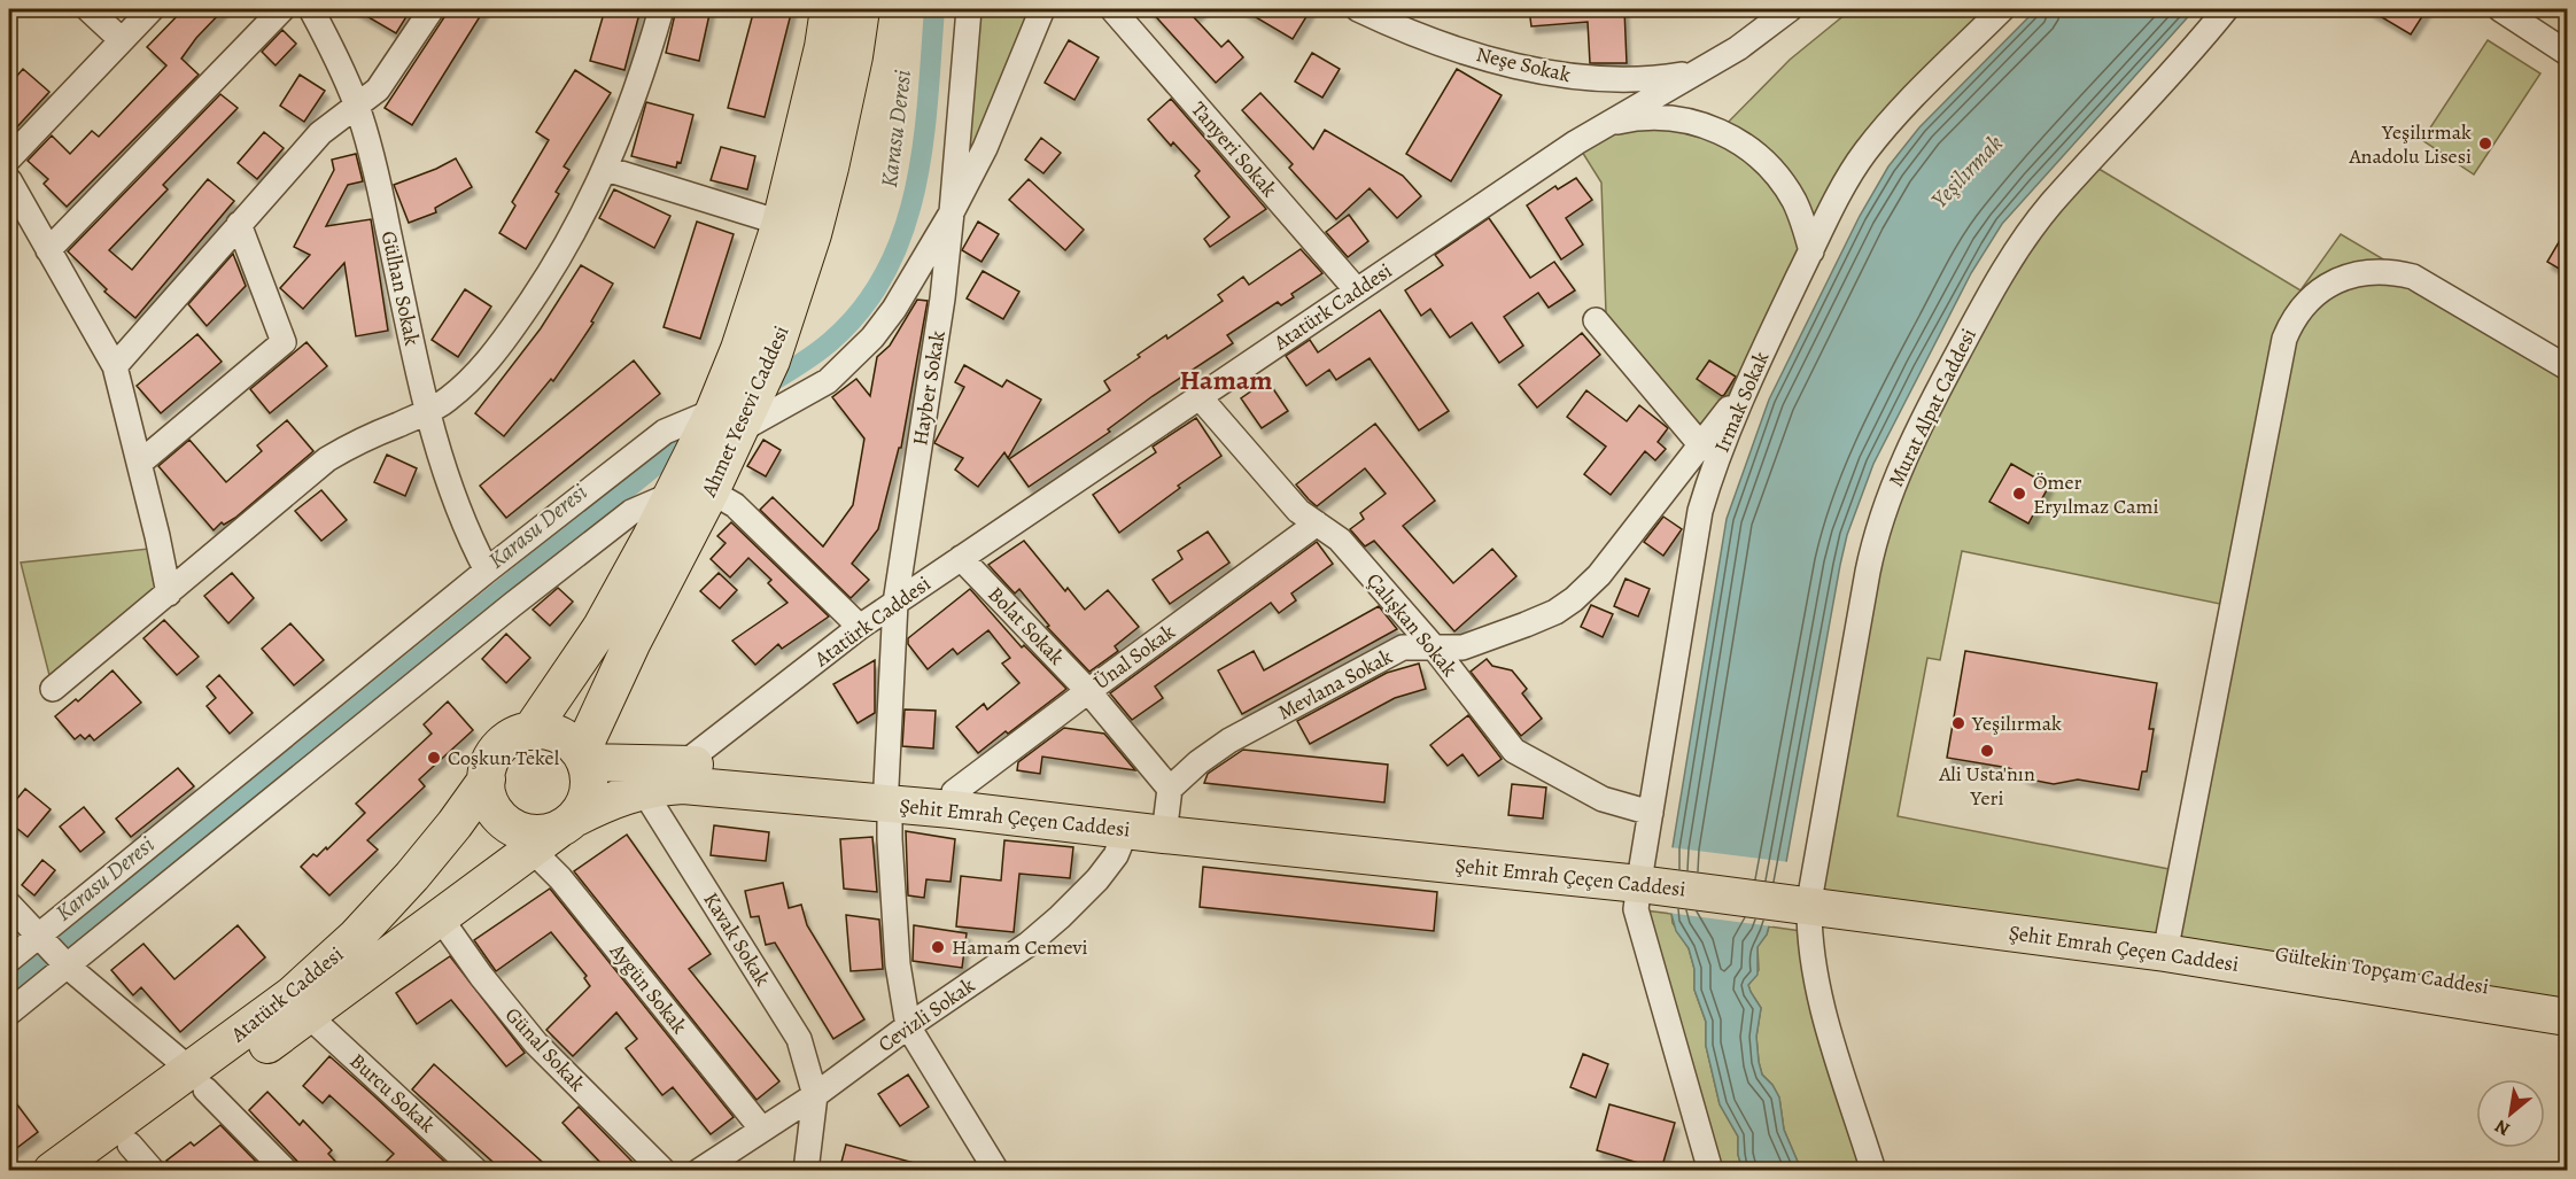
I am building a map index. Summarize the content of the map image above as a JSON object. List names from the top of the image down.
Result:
{
  "streets": {
    "highway": [
      "Atatürk Caddesi",
      "Ahmet Yesevi Caddesi",
      "Şehit Emrah Çeçen Caddesi",
      "Gültekin Topçam Caddesi"
    ],
    "street": [
      "Neşe Sokak",
      "Tanyeri Sokak",
      "Gülhan Sokak",
      "Hayber Sokak",
      "Irmak Sokak",
      "Murat Alpat Caddesi",
      "Çalışkan Sokak",
      "Bolat Sokak",
      "Ünal Sokak",
      "Mevlana Sokak",
      "Kavak Sokak",
      "Aygün Sokak",
      "Cevizli Sokak",
      "Günal Sokak",
      "Burcu Sokak"
    ]
  },
  "crossings": [
    ["Neşe Sokak", "Atatürk Caddesi"],
    ["Tanyeri Sokak", "Atatürk Caddesi"],
    ["Atatürk Caddesi", "Hayber Sokak"],
    ["Atatürk Caddesi", "Ahmet Yesevi Caddesi"],
    ["Atatürk Caddesi", "Çalışkan Sokak"],
    ["Atatürk Caddesi", "Bolat Sokak"],
    ["Atatürk Caddesi", "Şehit Emrah Çeçen Caddesi"],
    ["Atatürk Caddesi", "Aygün Sokak"],
    ["Atatürk Caddesi", "Günal Sokak"],
    ["Atatürk Caddesi", "Burcu Sokak"],
    ["Hayber Sokak", "Şehit Emrah Çeçen Caddesi"],
    ["Hayber Sokak", "Cevizli Sokak"],
    ["Irmak Sokak", "Çalışkan Sokak"],
    ["Irmak Sokak", "Mevlana Sokak"],
    ["Irmak Sokak", "Şehit Emrah Çeçen Caddesi"],
    ["Murat Alpat Caddesi", "Şehit Emrah Çeçen Caddesi"],
    ["Murat Alpat Caddesi", "Gültekin Topçam Caddesi"],
    ["Ahmet Yesevi Caddesi", "Şehit Emrah Çeçen Caddesi"],
    ["Ahmet Yesevi Caddesi", "Aygün Sokak"],
    ["Çalışkan Sokak", "Ünal Sokak"],
    ["Çalışkan Sokak", "Mevlana Sokak"],
    ["Bolat Sokak", "Ünal Sokak"],
    ["Bolat Sokak", "Mevlana Sokak"],
    ["Bolat Sokak", "Şehit Emrah Çeçen Caddesi"],
    ["Ünal Sokak", "Şehit Emrah Çeçen Caddesi"],
    ["Mevlana Sokak", "Şehit Emrah Çeçen Caddesi"],
    ["Şehit Emrah Çeçen Caddesi", "Kavak Sokak"],
    ["Şehit Emrah Çeçen Caddesi", "Gültekin Topçam Caddesi"],
    ["Şehit Emrah Çeçen Caddesi", "Aygün Sokak"],
    ["Şehit Emrah Çeçen Caddesi", "Cevizli Sokak"],
    ["Kavak Sokak", "Cevizli Sokak"],
    ["Aygün Sokak", "Cevizli Sokak"]
  ],
  "districts": ["Hamam"],
  "water": ["Karasu Deresi", "Yeşilırmak"],
  "places": [
    "Yeşilırmak Anadolu Lisesi",
    "Ömer Eryılmaz Cami",
    "Yeşilırmak",
    "Ali Usta'nın Yeri",
    "Coşkun Tekel",
    "Hamam Cemevi"
  ],
  "north": "bottom left"
}
